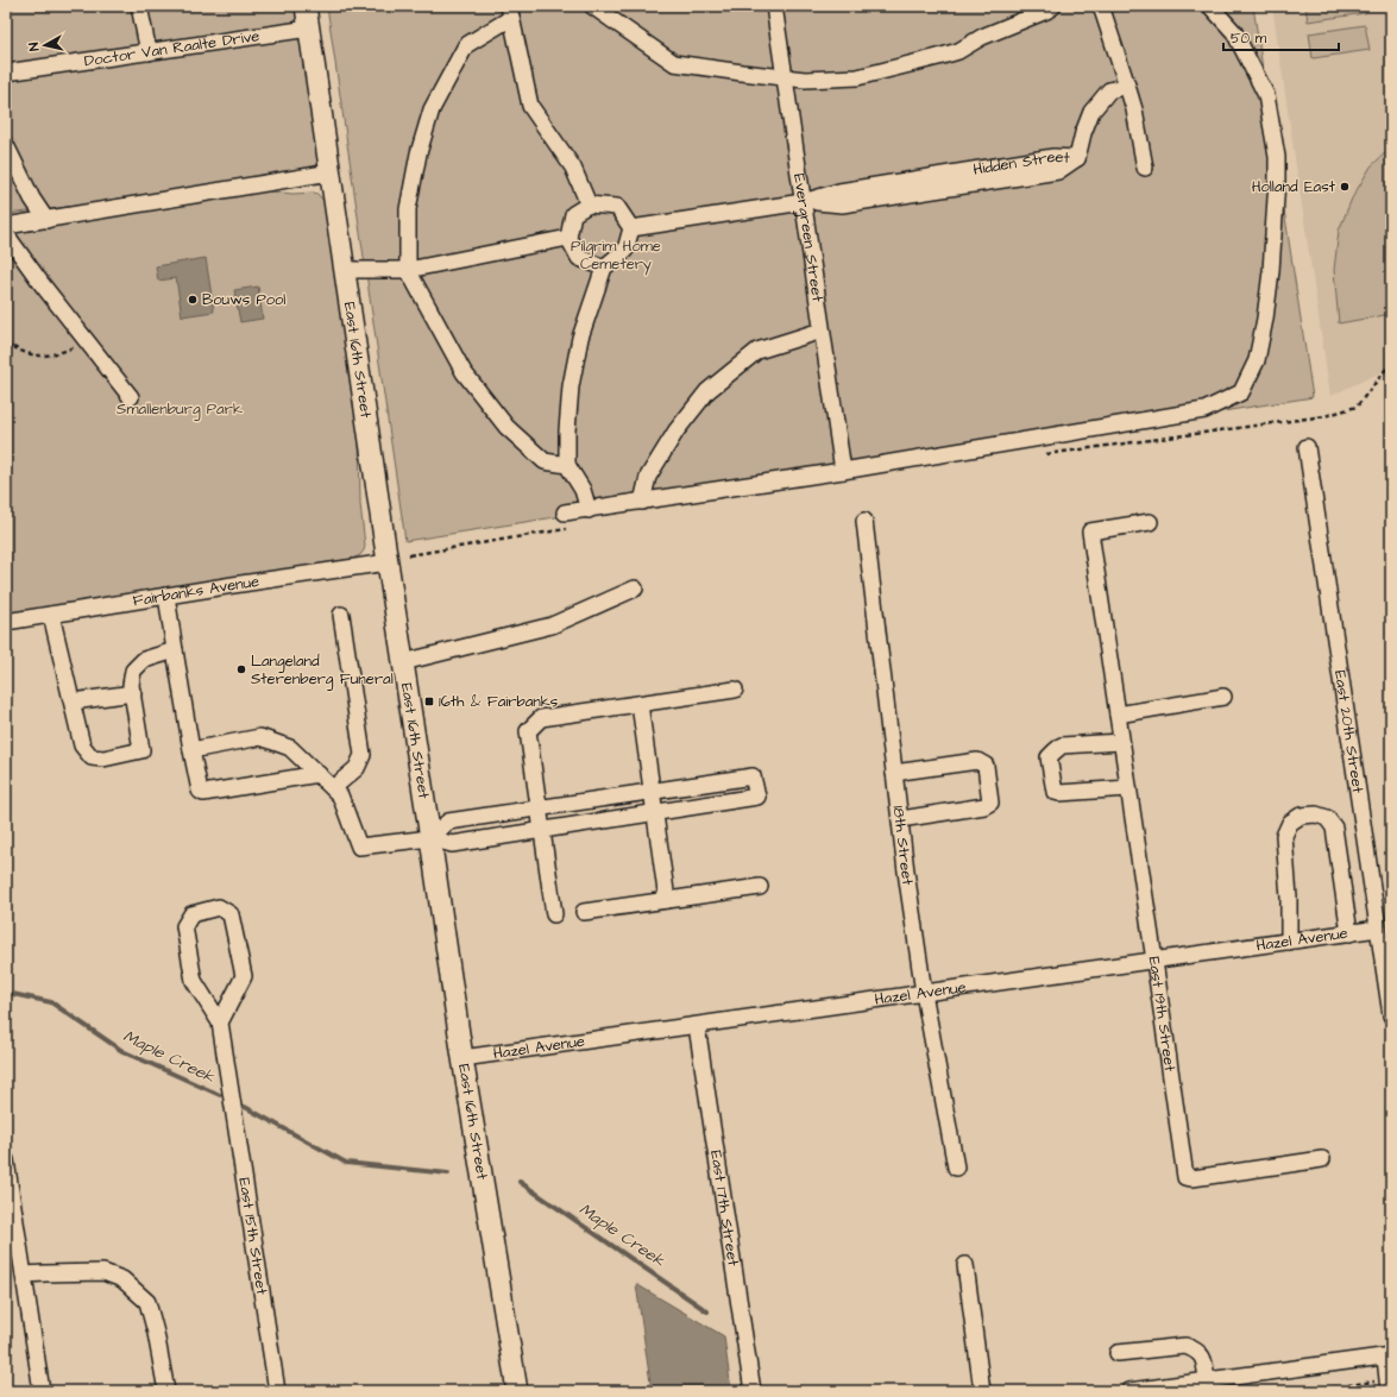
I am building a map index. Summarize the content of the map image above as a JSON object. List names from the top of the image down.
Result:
{
  "streets": {
    "main road": ["East 16th Street"],
    "street": [
      "Doctor Van Raalte Drive",
      "Hidden Street",
      "Evergreen Street",
      "Fairbanks Avenue",
      "East 20th Street",
      "18th Street",
      "Hazel Avenue",
      "East 19th Street",
      "East 17th Street",
      "East 15th Street"
    ]
  },
  "crossings": [
    ["Doctor Van Raalte Drive", "East 16th Street"],
    ["Hidden Street", "Evergreen Street"],
    ["East 16th Street", "Fairbanks Avenue"],
    ["East 16th Street", "Hazel Avenue"],
    ["East 20th Street", "Hazel Avenue"],
    ["18th Street", "Hazel Avenue"],
    ["Hazel Avenue", "East 19th Street"],
    ["Hazel Avenue", "East 17th Street"]
  ],
  "water": ["Maple Creek"],
  "parks": ["Pilgrim Home Cemetery", "Smallenburg Park"],
  "places": {
    "other": ["Holland East", "Bouws Pool", "Langeland Sterenberg Funeral"],
    "transit": ["16th & Fairbanks"]
  },
  "scale_bar": "50 m",
  "north": "left"
}
